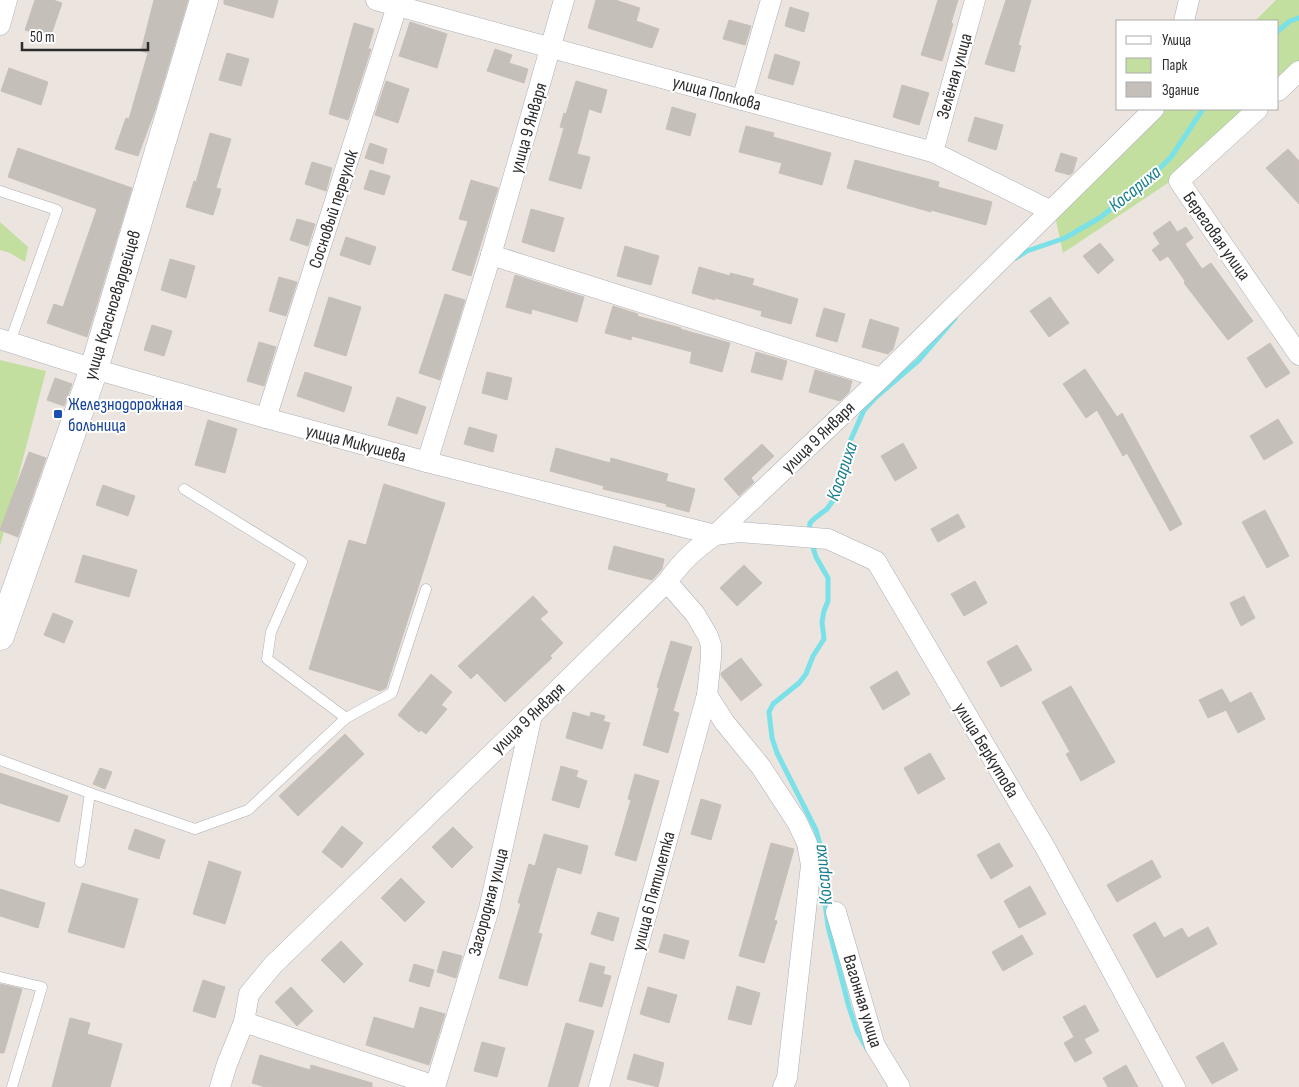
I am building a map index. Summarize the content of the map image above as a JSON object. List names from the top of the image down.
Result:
{
  "streets": {
    "street": [
      "Зелёная улица",
      "улица Попкова",
      "улица 9 Января",
      "Сосновый переулок",
      "Береговая улица",
      "улица Красногвардейцев",
      "улица Микушева",
      "улица Беркутова",
      "улица 6 Пятилетка",
      "Загородная улица",
      "Вагонная улица"
    ]
  },
  "crossings": [
    ["Зелёная улица", "улица Попкова"],
    ["улица Попкова", "улица 9 Января"],
    ["улица Попкова", "Сосновый переулок"],
    ["улица 9 Января", "улица Микушева"],
    ["улица 9 Января", "улица Беркутова"],
    ["улица 9 Января", "улица 6 Пятилетка"],
    ["улица 9 Января", "Загородная улица"],
    ["Сосновый переулок", "улица Микушева"],
    ["улица Красногвардейцев", "улица Микушева"],
    ["улица Микушева", "улица Беркутова"]
  ],
  "water": ["Косариха"],
  "places": {
    "transit": ["Железнодорожная больница"]
  },
  "legend": ["Улица", "Парк", "Здание"],
  "scale_bar": "50 m"
}
